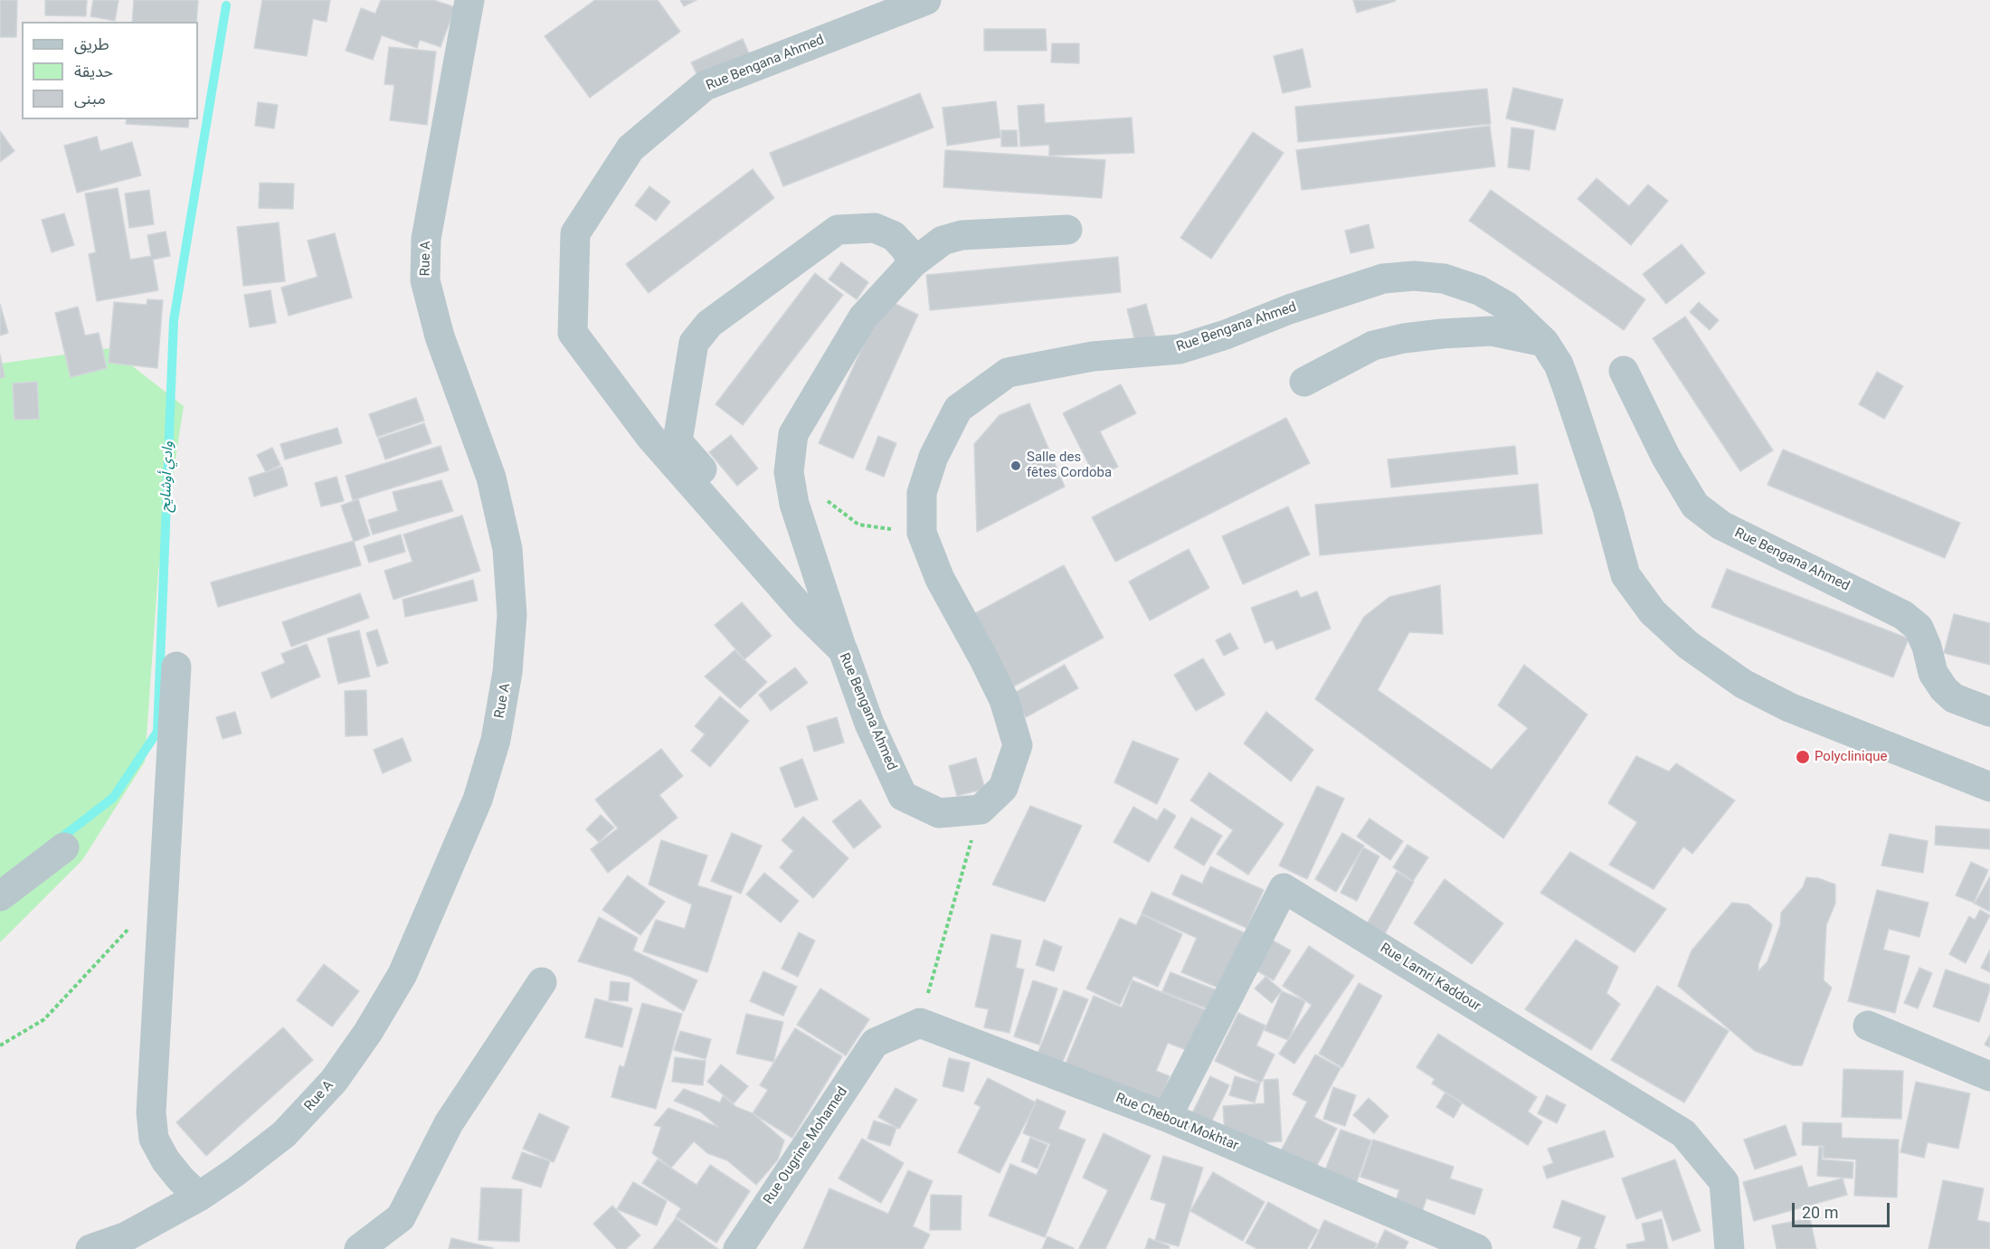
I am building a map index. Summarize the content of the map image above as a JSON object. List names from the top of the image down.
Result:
{
  "streets": {
    "street": [
      "Rue Bengana Ahmed",
      "Rue A",
      "Rue Lamri Kaddour",
      "Rue Chebout Mokhtar",
      "Rue Ougrine Mohamed"
    ]
  },
  "crossings": [
    ["Rue Lamri Kaddour", "Rue Chebout Mokhtar"],
    ["Rue Chebout Mokhtar", "Rue Ougrine Mohamed"]
  ],
  "water": ["وادي أوشايح"],
  "places": ["Salle des fêtes Cordoba", "Polyclinique"],
  "legend": ["طريق", "حديقة", "مبنى"],
  "scale_bar": "20 m"
}
